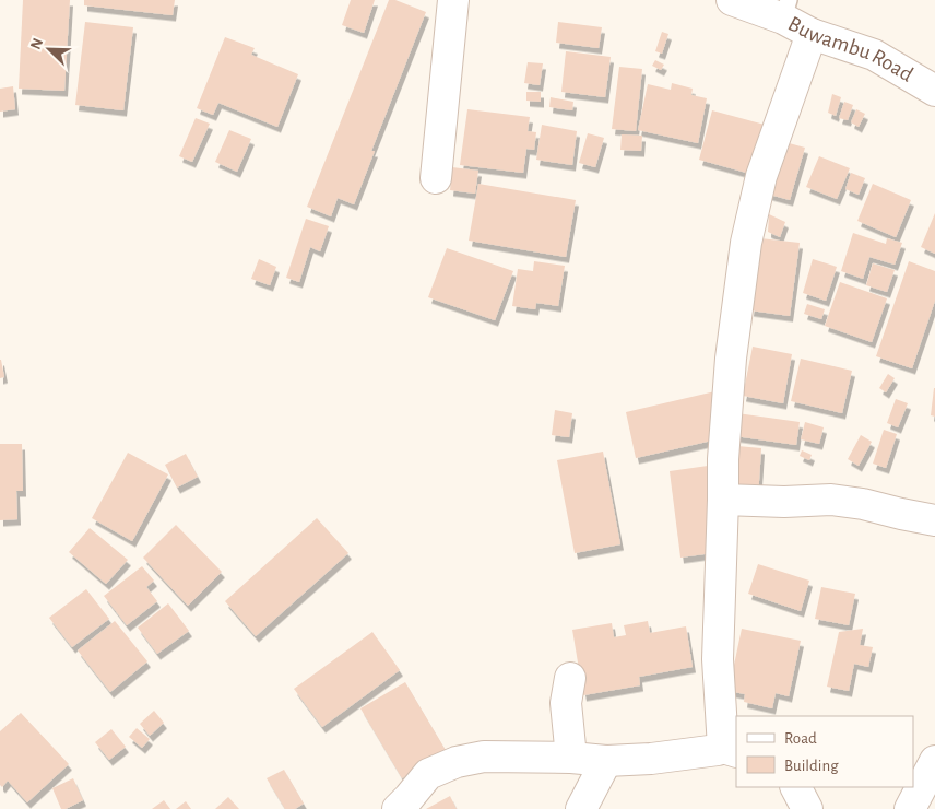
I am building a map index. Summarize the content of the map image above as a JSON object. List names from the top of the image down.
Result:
{
  "streets": {
    "street": ["Buwambu Road"]
  },
  "legend": ["Road", "Building"],
  "north": "top left"
}
